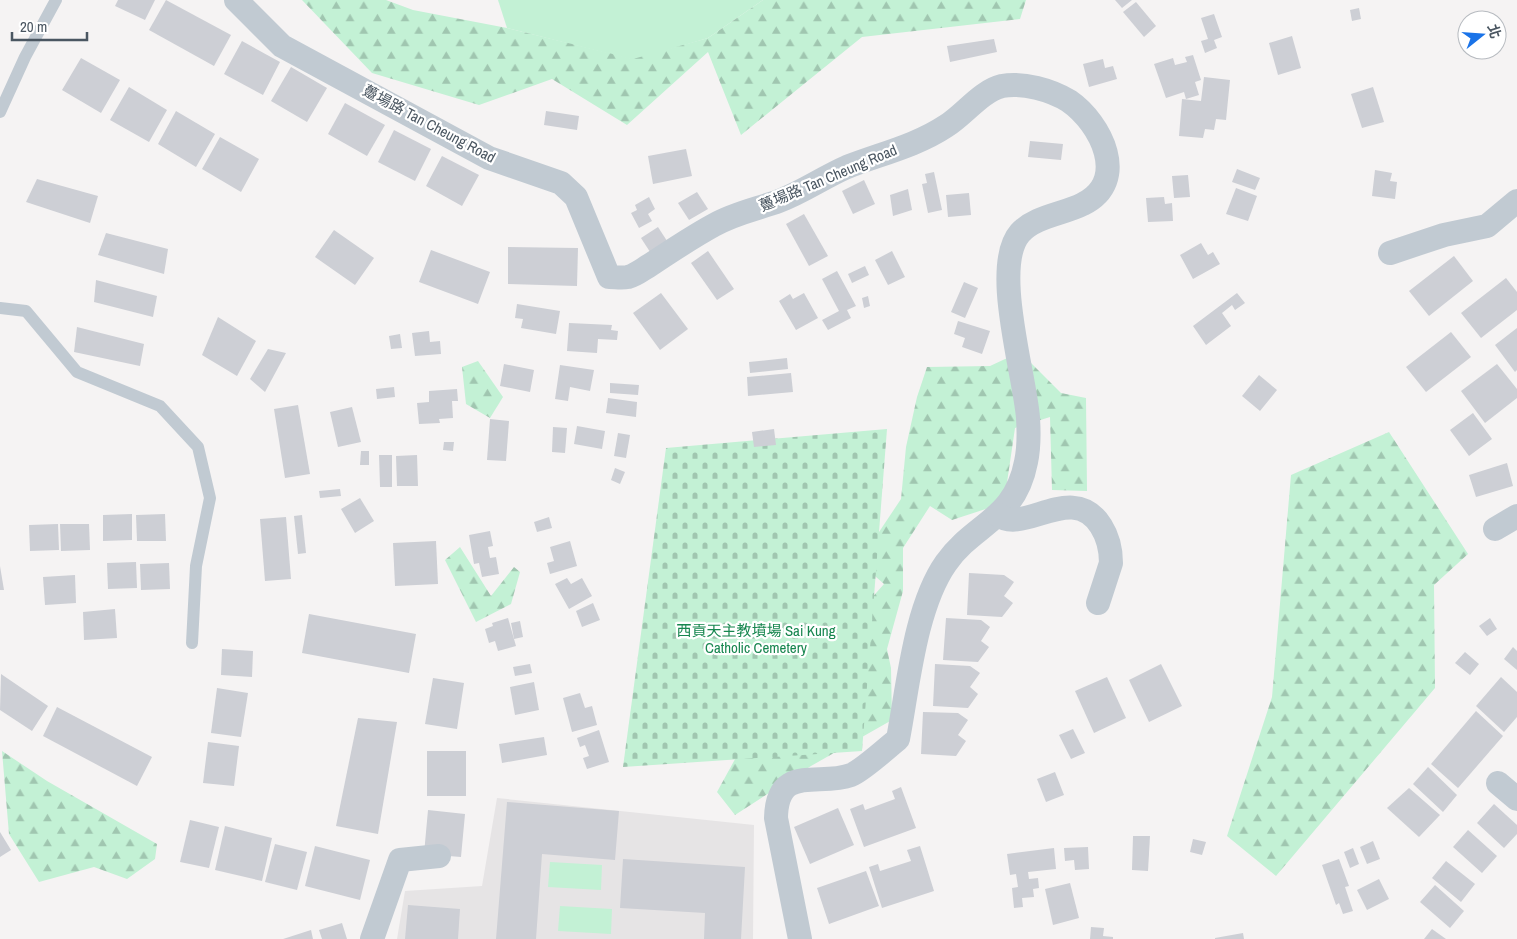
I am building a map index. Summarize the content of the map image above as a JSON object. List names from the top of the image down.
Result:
{
  "streets": {
    "street": ["躉場路 Tan Cheung Road"]
  },
  "parks": ["西貢天主教墳場 Sai Kung Catholic Cemetery"],
  "scale_bar": "20 m",
  "north": "right"
}
